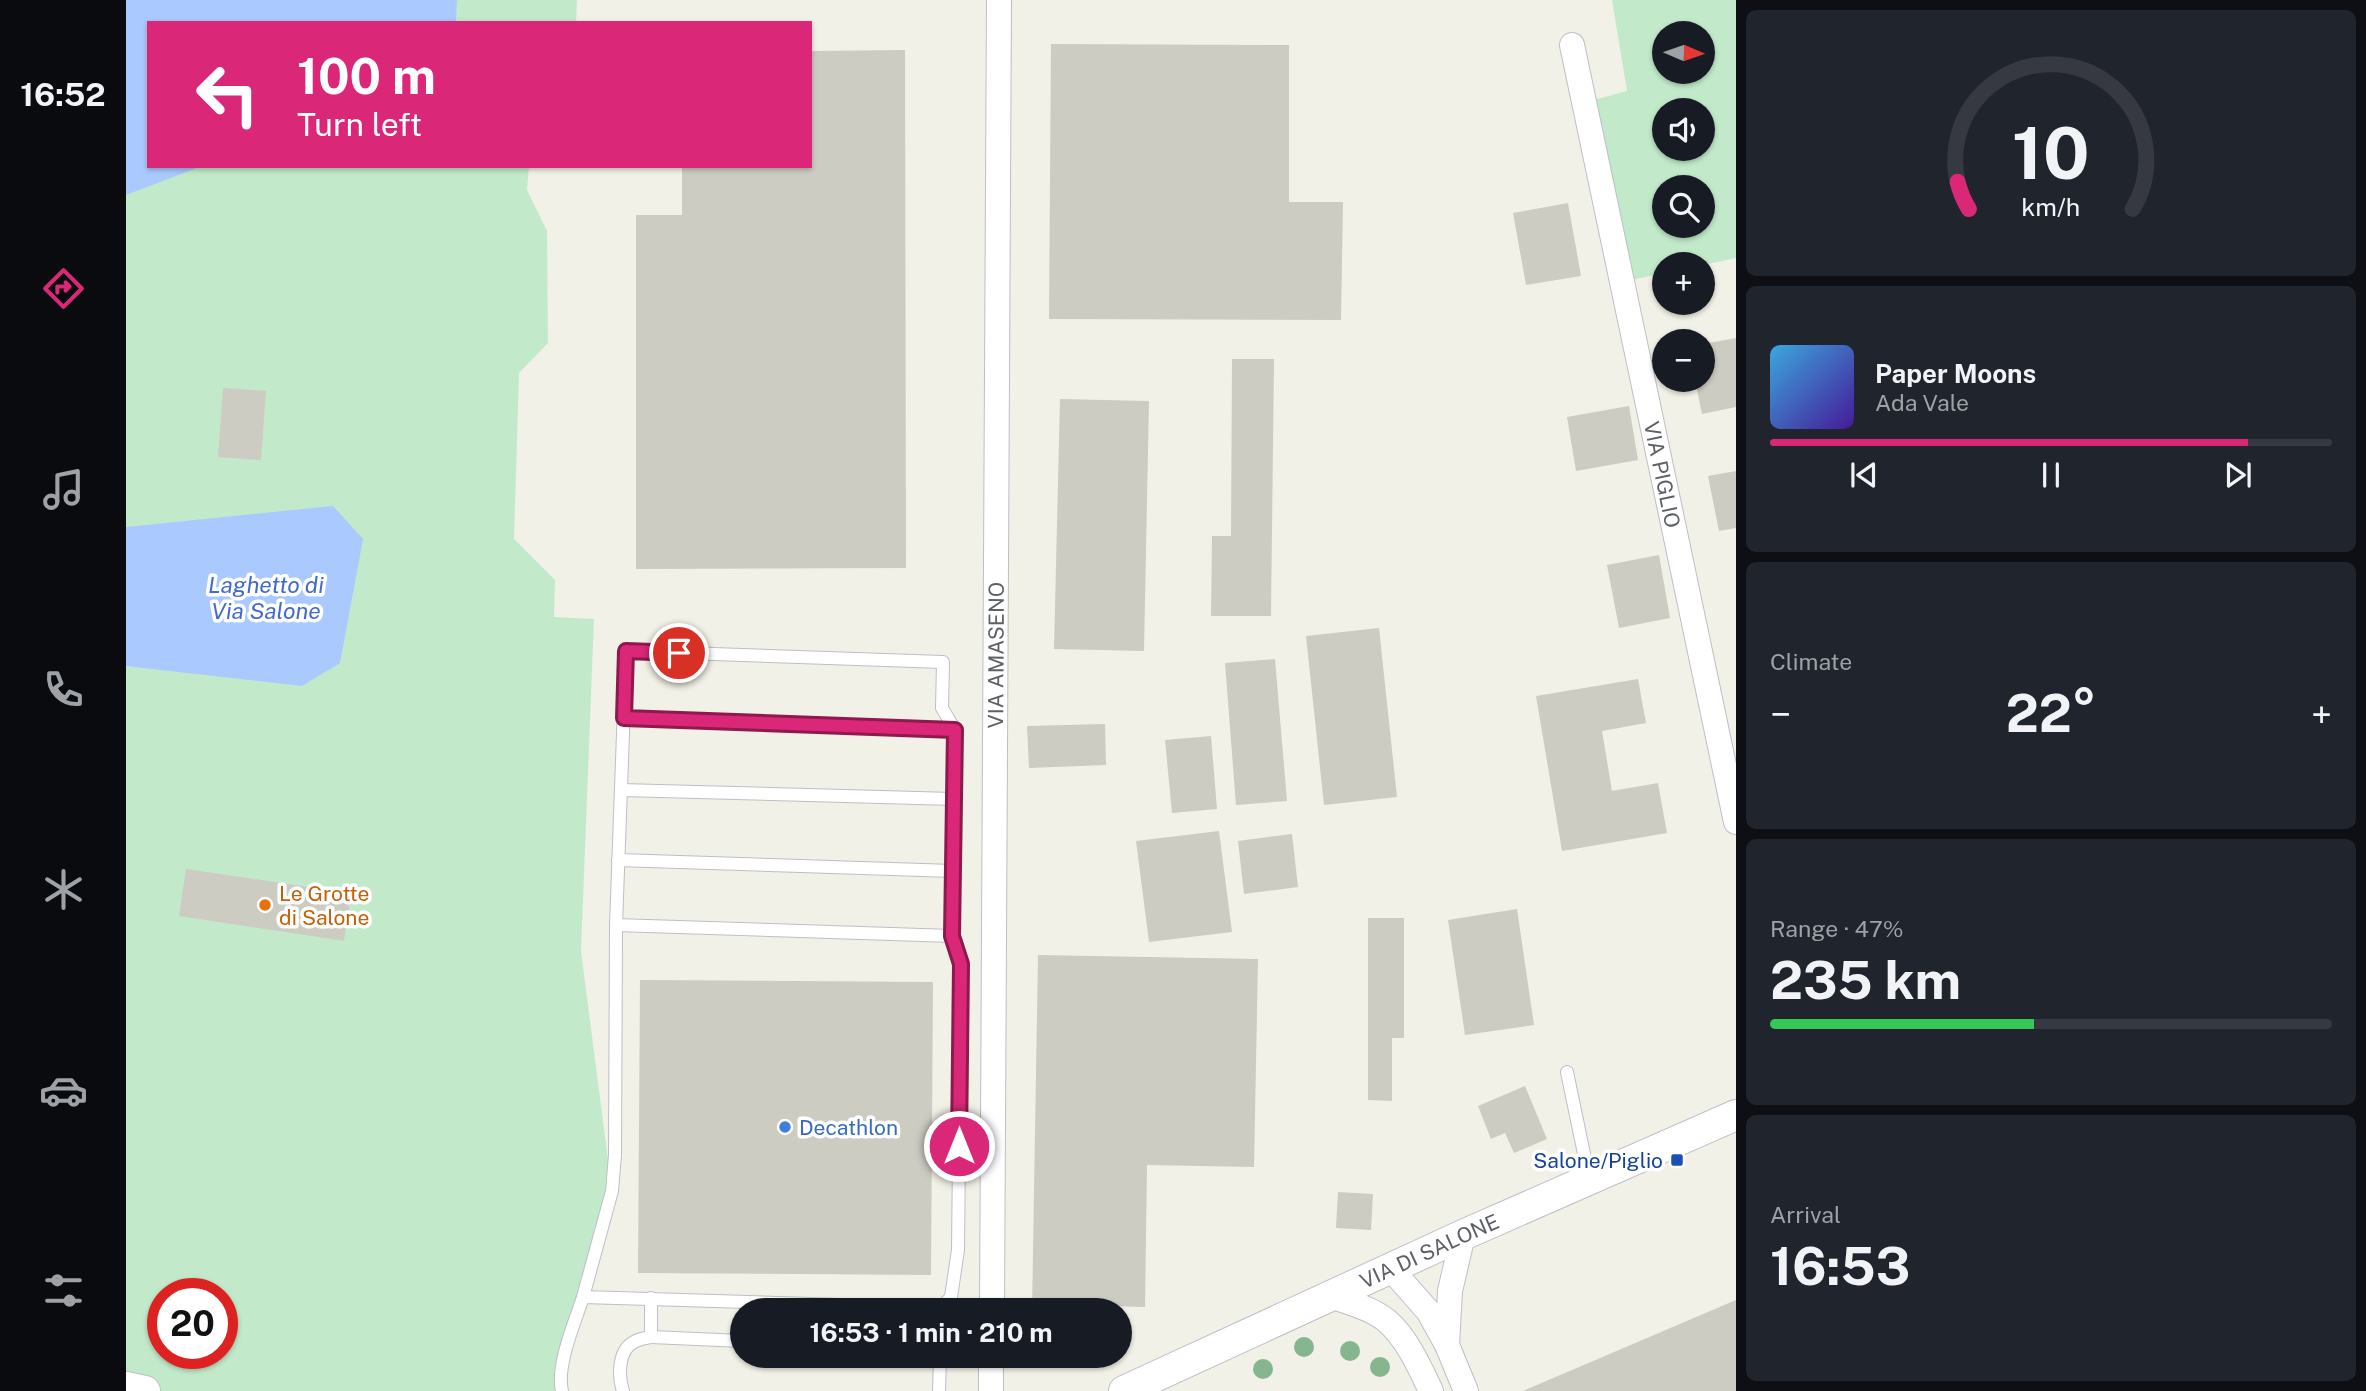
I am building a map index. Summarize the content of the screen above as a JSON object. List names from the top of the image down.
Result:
{
  "streets": {
    "street": ["VIA PIGLIO", "VIA AMASENO", "VIA DI SALONE"]
  },
  "water": ["Laghetto di Via Salone"],
  "places": {
    "other": ["Le Grotte di Salone", "Decathlon"],
    "transit": ["Salone/Piglio"]
  },
  "north": "right",
  "page": {
    "tabs": "16:52",
    "map_buttons": ["+", "−"],
    "turn": ["100 m", "Turn left"],
    "song": ["Paper Moons", "Ada Vale"],
    "tile": [
      "Climate",
      ["Range · 47%", "235 km"],
      ["Arrival", "16:53"]
    ],
    "heat": ["−", "22°", "+"],
    "limit": "20",
    "trip": "16:53 · 1 min · 210 m",
    "gauge": ["10", "km/h"]
  }
}
